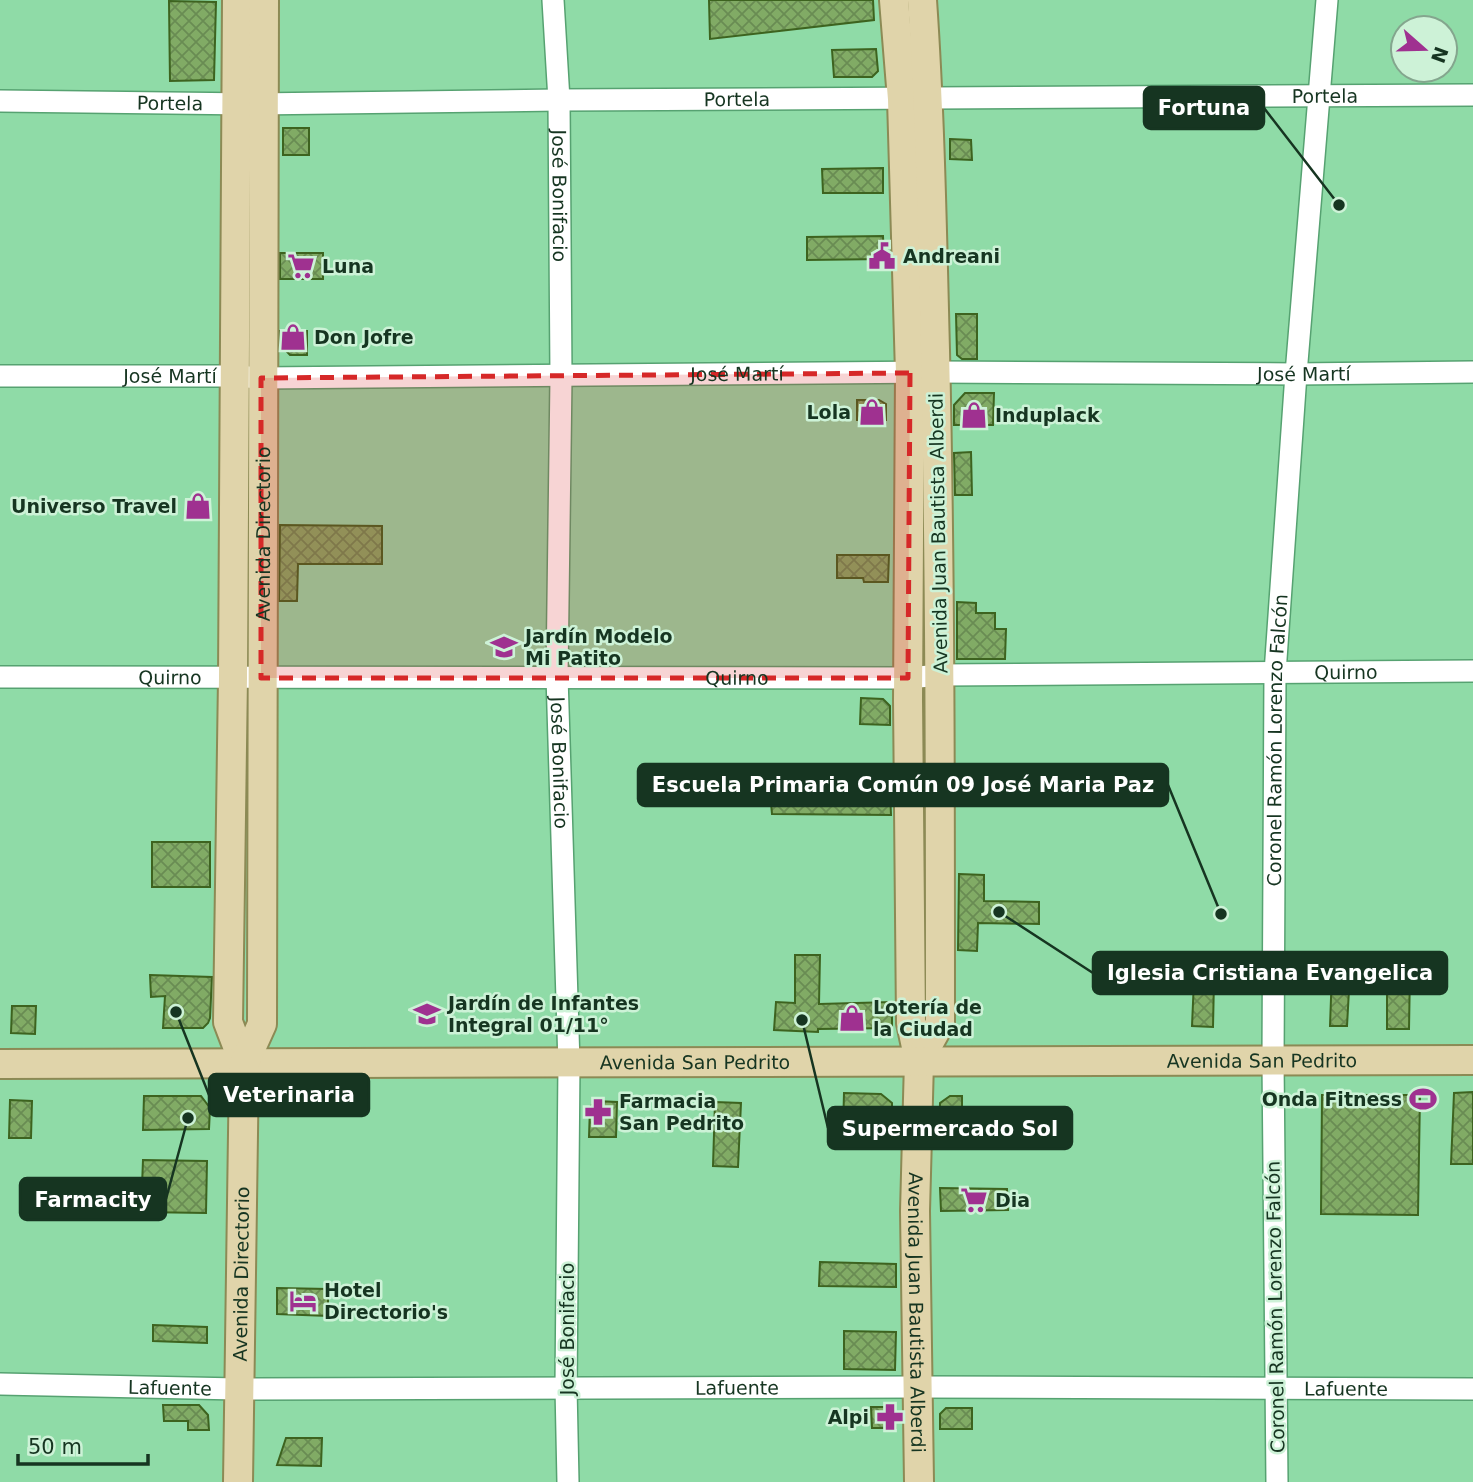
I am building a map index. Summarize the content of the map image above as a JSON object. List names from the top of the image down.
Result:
{
  "streets": {
    "main road": ["Avenida Juan Bautista Alberdi", "Avenida Directorio", "Avenida San Pedrito"],
    "street": [
      "Portela",
      "José Bonifacio",
      "José Martí",
      "Quirno",
      "Coronel Ramón Lorenzo Falcón",
      "Lafuente"
    ]
  },
  "crossings": [
    ["Portela", "José Bonifacio"],
    ["Portela", "Avenida Juan Bautista Alberdi"],
    ["Portela", "Avenida Directorio"],
    ["Portela", "Coronel Ramón Lorenzo Falcón"],
    ["José Bonifacio", "José Martí"],
    ["José Bonifacio", "Quirno"],
    ["José Bonifacio", "Avenida San Pedrito"],
    ["José Bonifacio", "Lafuente"],
    ["José Martí", "Avenida Juan Bautista Alberdi"],
    ["José Martí", "Avenida Directorio"],
    ["José Martí", "Coronel Ramón Lorenzo Falcón"],
    ["Avenida Juan Bautista Alberdi", "Quirno"],
    ["Avenida Juan Bautista Alberdi", "Avenida San Pedrito"],
    ["Avenida Juan Bautista Alberdi", "Lafuente"],
    ["Avenida Directorio", "Quirno"],
    ["Avenida Directorio", "Avenida San Pedrito"],
    ["Avenida Directorio", "Lafuente"],
    ["Quirno", "Coronel Ramón Lorenzo Falcón"],
    ["Coronel Ramón Lorenzo Falcón", "Avenida San Pedrito"],
    ["Coronel Ramón Lorenzo Falcón", "Lafuente"]
  ],
  "places": {
    "other": [
      "Fortuna",
      "Iglesia Cristiana Evangelica",
      "Escuela Primaria Común 09 José Maria Paz",
      "Veterinaria",
      "Supermercado Sol",
      "Farmacity"
    ],
    "public building": ["Andreani"],
    "supermarket": ["Luna", "Dia"],
    "shop": [
      "Don Jofre",
      "Lola",
      "Induplack",
      "Universo Travel",
      "Lotería de la Ciudad"
    ],
    "school or university": ["Jardín Modelo Mi Patito", "Jardín de Infantes Integral 01/11°"],
    "sports": ["Onda Fitness"],
    "pharmacy": ["Farmacia San Pedrito", "Alpi"],
    "hotel": ["Hotel Directorio's"]
  },
  "scale_bar": "50 m",
  "north": "right"
}
